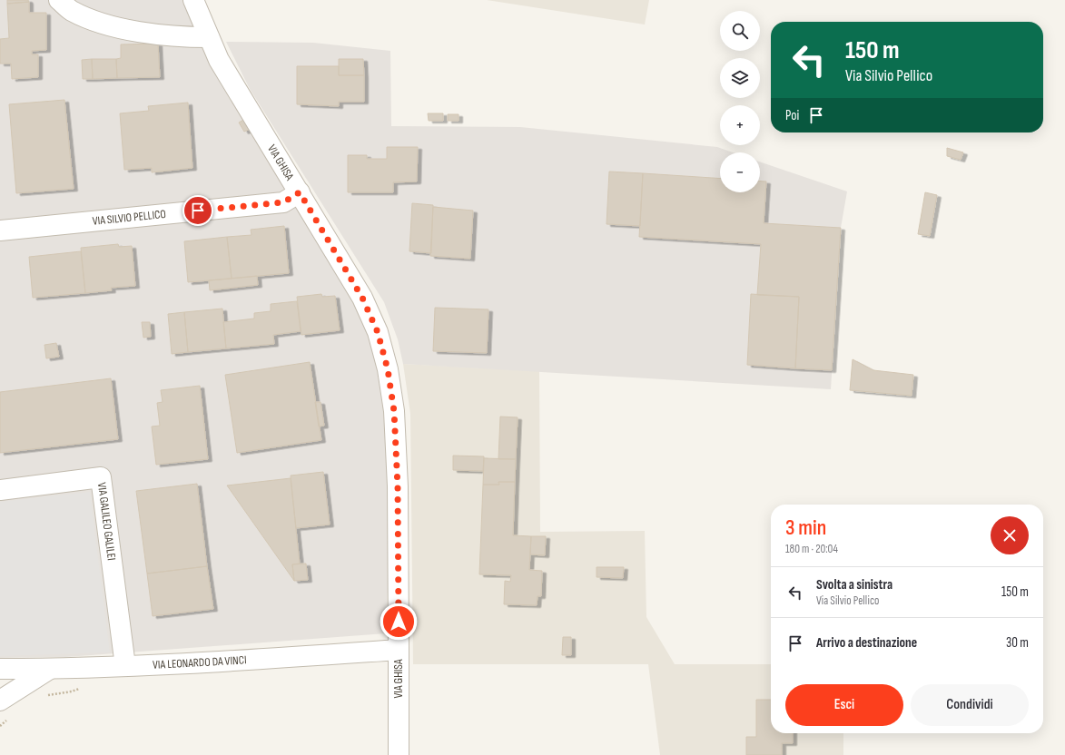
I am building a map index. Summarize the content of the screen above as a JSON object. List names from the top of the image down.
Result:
{
  "streets": {
    "street": [
      "VIA GHISA",
      "VIA SILVIO PELLICO",
      "VIA GALILEO GALILEI",
      "VIA LEONARDO DA VINCI"
    ]
  },
  "crossings": [
    ["VIA GHISA", "VIA SILVIO PELLICO"],
    ["VIA GHISA", "VIA LEONARDO DA VINCI"],
    ["VIA GALILEO GALILEI", "VIA LEONARDO DA VINCI"]
  ],
  "page": {
    "map_buttons": ["+", "−"],
    "turn": ["150 m", "Via Silvio Pellico"],
    "then": "Poi",
    "heading": ["3 min", "180 m · 20:04"],
    "list": [
      {
        "name": "Svolta a sinistra",
        "note": "Via Silvio Pellico",
        "value": "150 m"
      },
      {
        "name": "Arrivo a destinazione",
        "value": "30 m"
      }
    ],
    "buttons": ["Esci", "Condividi"]
  }
}
